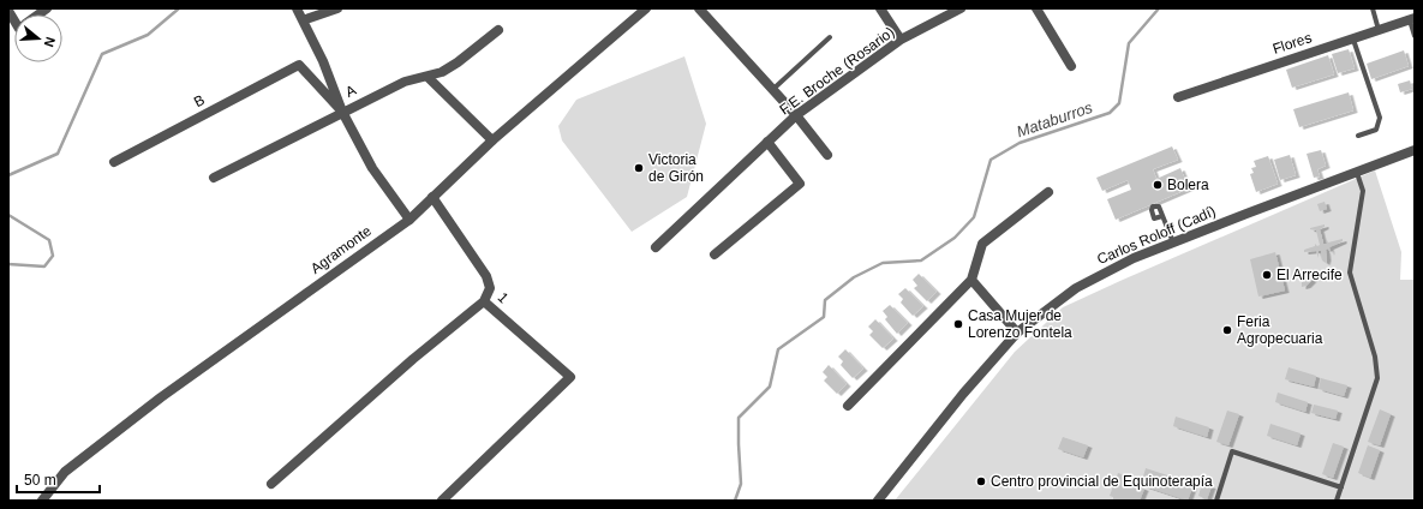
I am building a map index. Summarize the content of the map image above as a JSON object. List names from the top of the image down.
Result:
{
  "streets": {
    "street": [
      "Flores",
      "F.E. Broche (Rosario)",
      "A",
      "B",
      "Carlos Roloff (Cadí)",
      "Agramonte",
      "1"
    ]
  },
  "crossings": [
    ["A", "B"],
    ["Agramonte", "1"]
  ],
  "water": ["Mataburros"],
  "places": [
    "Victoria de Girón",
    "Bolera",
    "El Arrecife",
    "Casa Mujer de Lorenzo Fontela",
    "Feria Agropecuaria",
    "Centro provincial de Equinoterapía"
  ],
  "scale_bar": "50 m",
  "north": "right"
}
